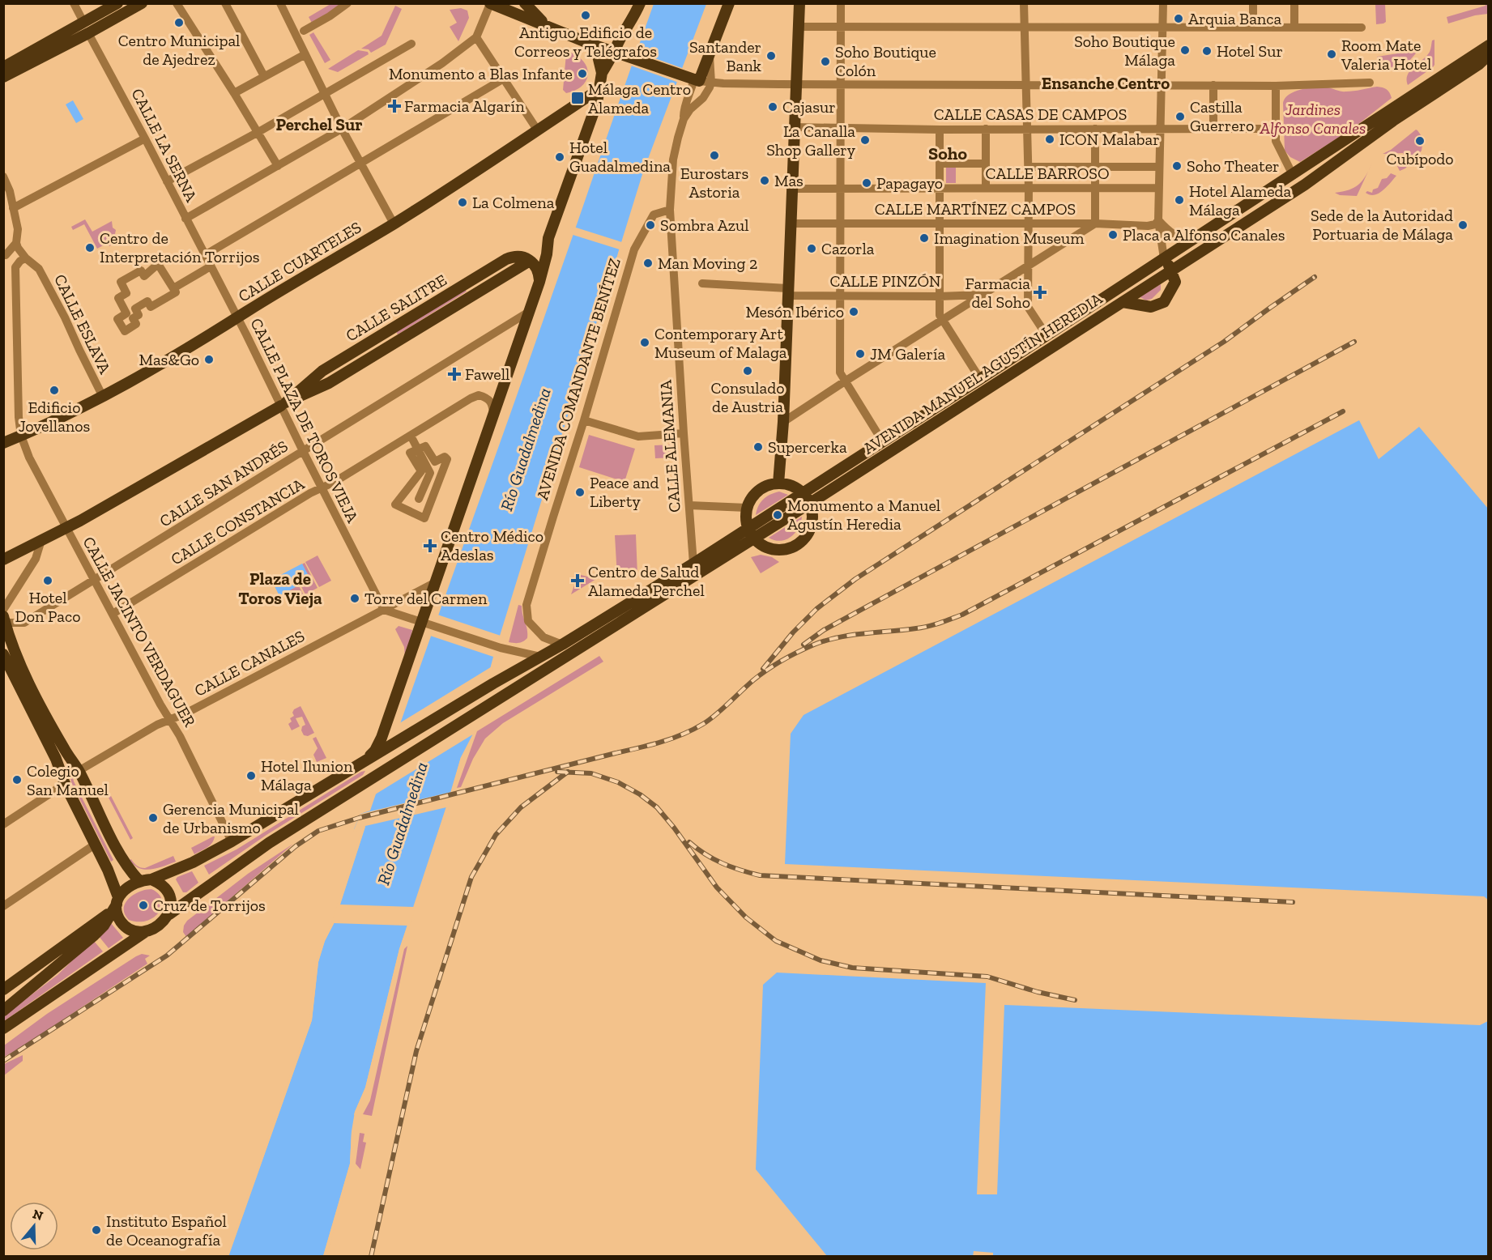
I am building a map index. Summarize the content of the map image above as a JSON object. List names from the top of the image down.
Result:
{
  "streets": {
    "main road": ["CALLE CUARTELES", "CALLE SALITRE", "AVENIDA MANUEL AGUSTÍN HEREDIA"],
    "street": [
      "CALLE CASAS DE CAMPOS",
      "CALLE LA SERNA",
      "CALLE BARROSO",
      "CALLE MARTÍNEZ CAMPOS",
      "CALLE PINZÓN",
      "CALLE ESLAVA",
      "AVENIDA COMANDANTE BENÍTEZ",
      "CALLE PLAZA DE TOROS VIEJA",
      "CALLE ALEMANIA",
      "CALLE SAN ANDRÉS",
      "CALLE CONSTANCIA",
      "CALLE JACINTO VERDAGUER",
      "CALLE CANALES"
    ]
  },
  "crossings": [
    ["CALLE LA SERNA", "CALLE PLAZA DE TOROS VIEJA"],
    ["CALLE CUARTELES", "CALLE ESLAVA"],
    ["CALLE CUARTELES", "CALLE PLAZA DE TOROS VIEJA"],
    ["CALLE CUARTELES", "CALLE JACINTO VERDAGUER"],
    ["CALLE SALITRE", "CALLE PLAZA DE TOROS VIEJA"],
    ["CALLE SALITRE", "CALLE JACINTO VERDAGUER"],
    ["AVENIDA MANUEL AGUSTÍN HEREDIA", "AVENIDA COMANDANTE BENÍTEZ"],
    ["AVENIDA MANUEL AGUSTÍN HEREDIA", "CALLE ALEMANIA"],
    ["AVENIDA MANUEL AGUSTÍN HEREDIA", "CALLE JACINTO VERDAGUER"],
    ["AVENIDA COMANDANTE BENÍTEZ", "CALLE ALEMANIA"],
    ["CALLE PLAZA DE TOROS VIEJA", "CALLE SAN ANDRÉS"],
    ["CALLE PLAZA DE TOROS VIEJA", "CALLE CONSTANCIA"],
    ["CALLE PLAZA DE TOROS VIEJA", "CALLE CANALES"],
    ["CALLE SAN ANDRÉS", "CALLE JACINTO VERDAGUER"],
    ["CALLE CONSTANCIA", "CALLE JACINTO VERDAGUER"],
    ["CALLE JACINTO VERDAGUER", "CALLE CANALES"]
  ],
  "districts": [
    "Ensanche Centro",
    "Perchel Sur",
    "Soho",
    "Plaza de Toros Vieja"
  ],
  "water": ["Río Guadalmedina"],
  "parks": ["Jardines Alfonso Canales"],
  "places": {
    "other": [
      "Antiguo Edificio de Correos y Telégrafos",
      "Arquia Banca",
      "Centro Municipal de Ajedrez",
      "Soho Boutique Málaga",
      "Hotel Sur",
      "Room Mate Valeria Hotel",
      "Santander Bank",
      "Soho Boutique Colón",
      "Monumento a Blas Infante",
      "Cajasur",
      "Castilla Guerrero",
      "ICON Malabar",
      "La Canalla Shop Gallery",
      "Cubípodo",
      "Eurostars Astoria",
      "Hotel Guadalmedina",
      "Soho Theater",
      "Mas",
      "Papagayo",
      "Hotel Alameda Málaga",
      "La Colmena",
      "Sombra Azul",
      "Sede de la Autoridad Portuaria de Málaga",
      "Placa a Alfonso Canales",
      "Imagination Museum",
      "Centro de Interpretación Torrijos",
      "Cazorla",
      "Man Moving 2",
      "Mesón Ibérico",
      "Contemporary Art Museum of Malaga",
      "JM Galería",
      "Mas&Go",
      "Consulado de Austria",
      "Edificio Jovellanos",
      "Supercerka",
      "Peace and Liberty",
      "Monumento a Manuel Agustín Heredia",
      "Hotel Don Paco",
      "Torre del Carmen",
      "Hotel Ilunion Málaga",
      "Colegio San Manuel",
      "Gerencia Municipal de Urbanismo",
      "Cruz de Torrijos",
      "Instituto Español de Oceanografía"
    ],
    "transit": ["Málaga Centro Alameda"],
    "health": [
      "Farmacia Algarín",
      "Farmacia del Soho",
      "Fawell",
      "Centro Médico Adeslas",
      "Centro de Salud Alameda Perchel"
    ]
  },
  "north": "top"
}
